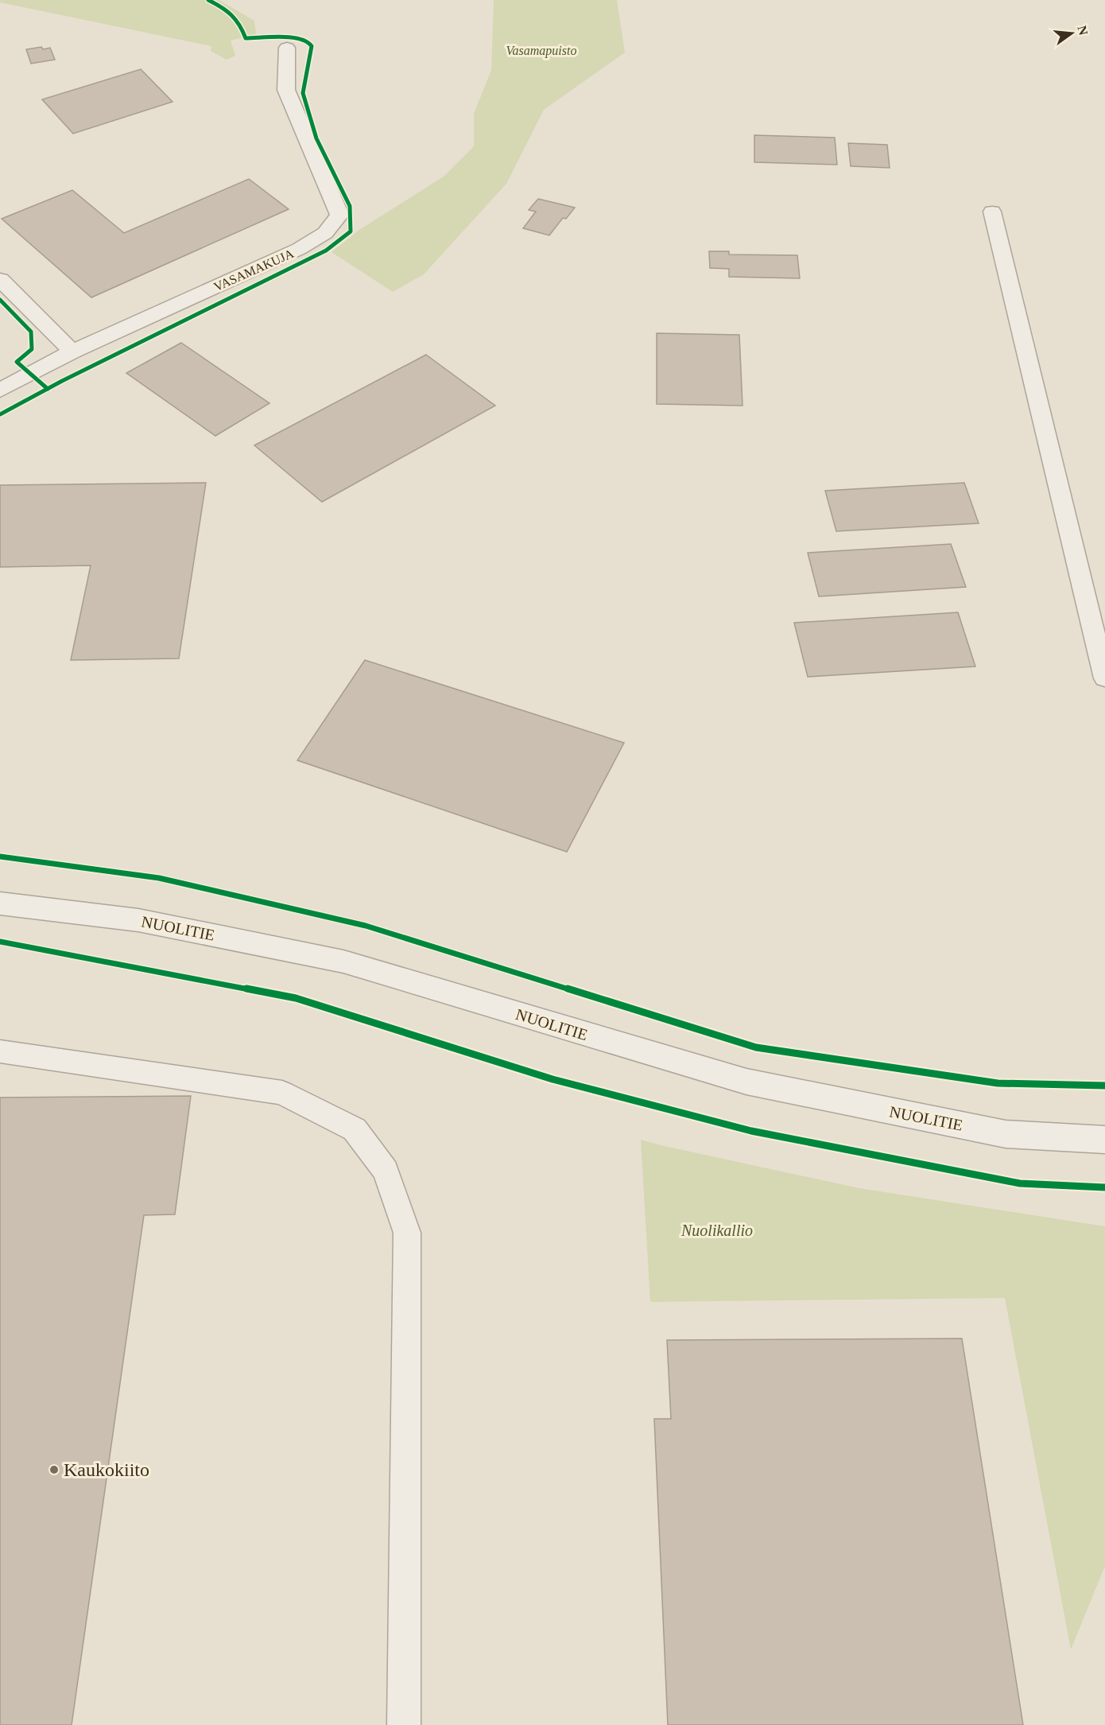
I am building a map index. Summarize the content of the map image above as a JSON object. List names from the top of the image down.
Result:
{
  "streets": {
    "street": ["VASAMAKUJA", "NUOLITIE"]
  },
  "parks": ["Vasamapuisto", "Nuolikallio"],
  "places": ["Kaukokiito"],
  "north": "right"
}
